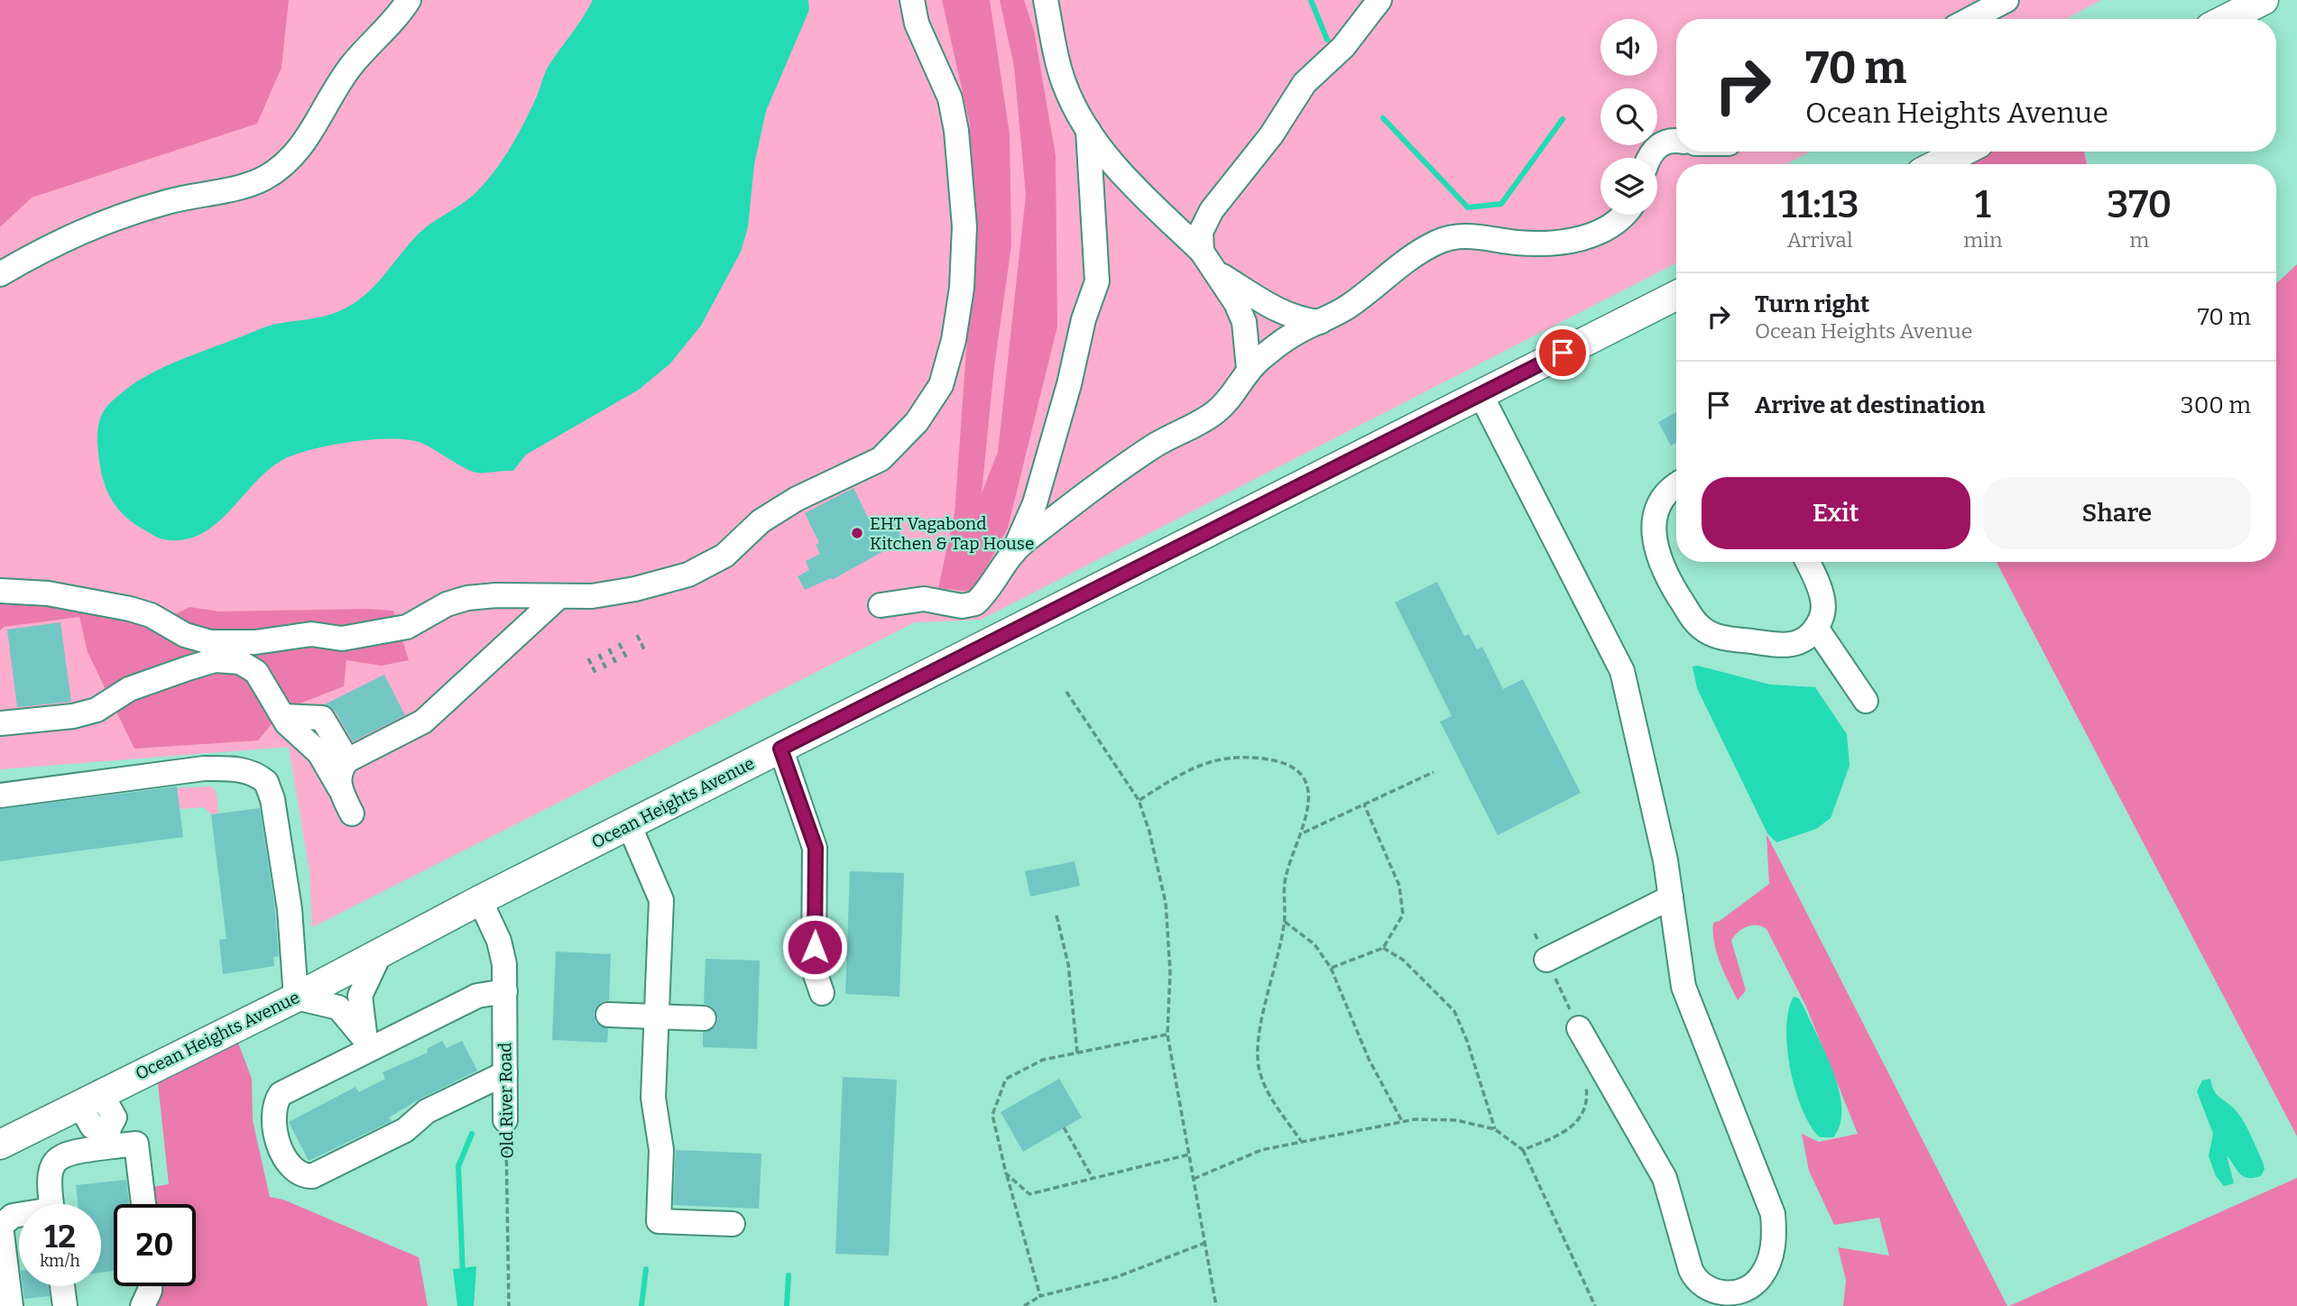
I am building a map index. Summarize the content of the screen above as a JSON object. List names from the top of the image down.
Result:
{
  "streets": {
    "main road": ["Ocean Heights Avenue"],
    "street": ["Old River Road"]
  },
  "crossings": [
    ["Ocean Heights Avenue", "Old River Road"]
  ],
  "places": ["EHT Vagabond Kitchen & Tap House"],
  "page": {
    "turn": ["70 m", "Ocean Heights Avenue"],
    "eta": [
      "11:13",
      "Arrival",
      "1",
      "min",
      "370",
      "m"
    ],
    "list": [
      {
        "name": "Turn right",
        "note": "Ocean Heights Avenue",
        "value": "70 m"
      },
      {
        "name": "Arrive at destination",
        "value": "300 m"
      }
    ],
    "buttons": ["Exit", "Share"],
    "speed": "12 km/h",
    "limit": "20"
  }
}
